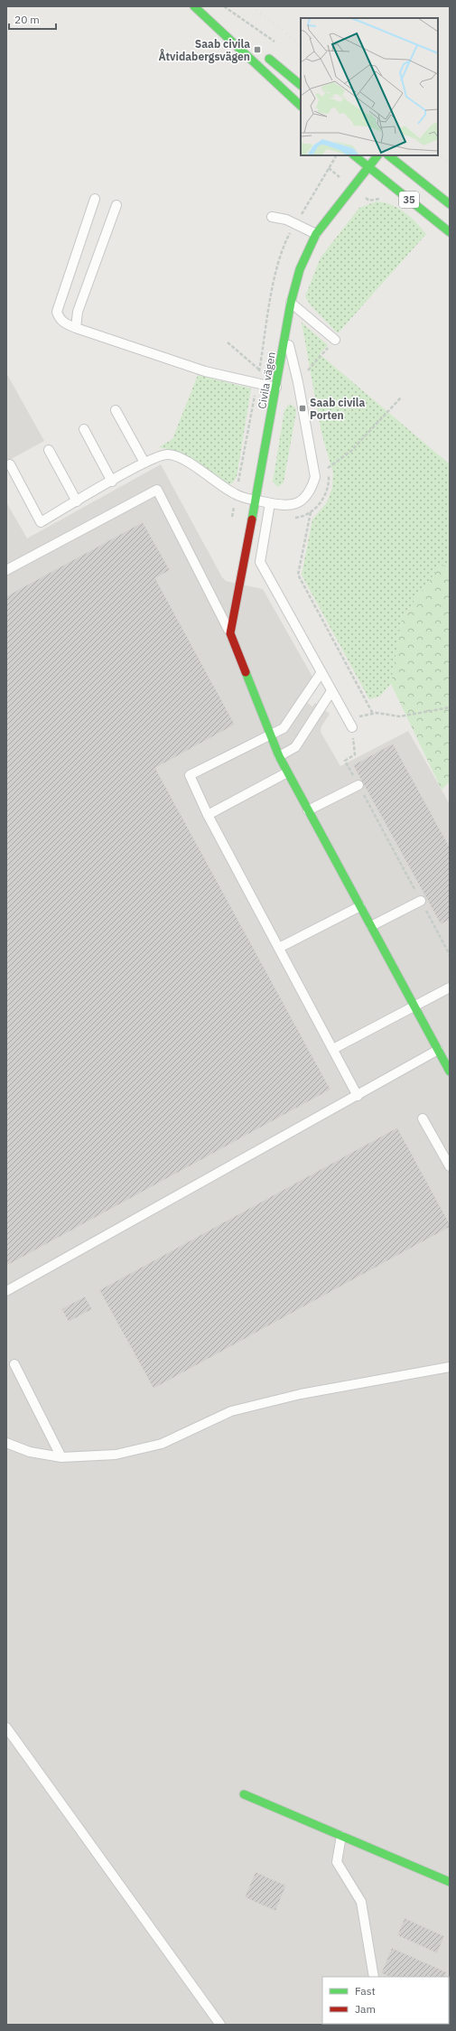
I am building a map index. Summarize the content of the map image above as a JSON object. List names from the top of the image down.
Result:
{
  "streets": {
    "street": ["35", "Civila vägen"]
  },
  "crossings": [
    ["35", "Civila vägen"]
  ],
  "places": {
    "transit": ["Saab civila Åtvidabergsvägen", "Saab civila Porten"]
  },
  "legend": ["Fast", "Jam"],
  "scale_bar": "20 m"
}
